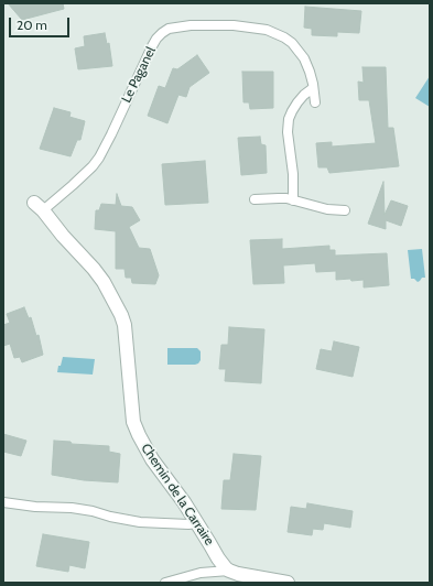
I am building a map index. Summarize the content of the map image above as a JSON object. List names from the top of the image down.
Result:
{
  "streets": {
    "street": ["Chemin de la Carraire"],
    "lane": ["Le Paganel"]
  },
  "crossings": [
    ["Le Paganel", "Chemin de la Carraire"]
  ],
  "scale_bar": "20 m"
}
